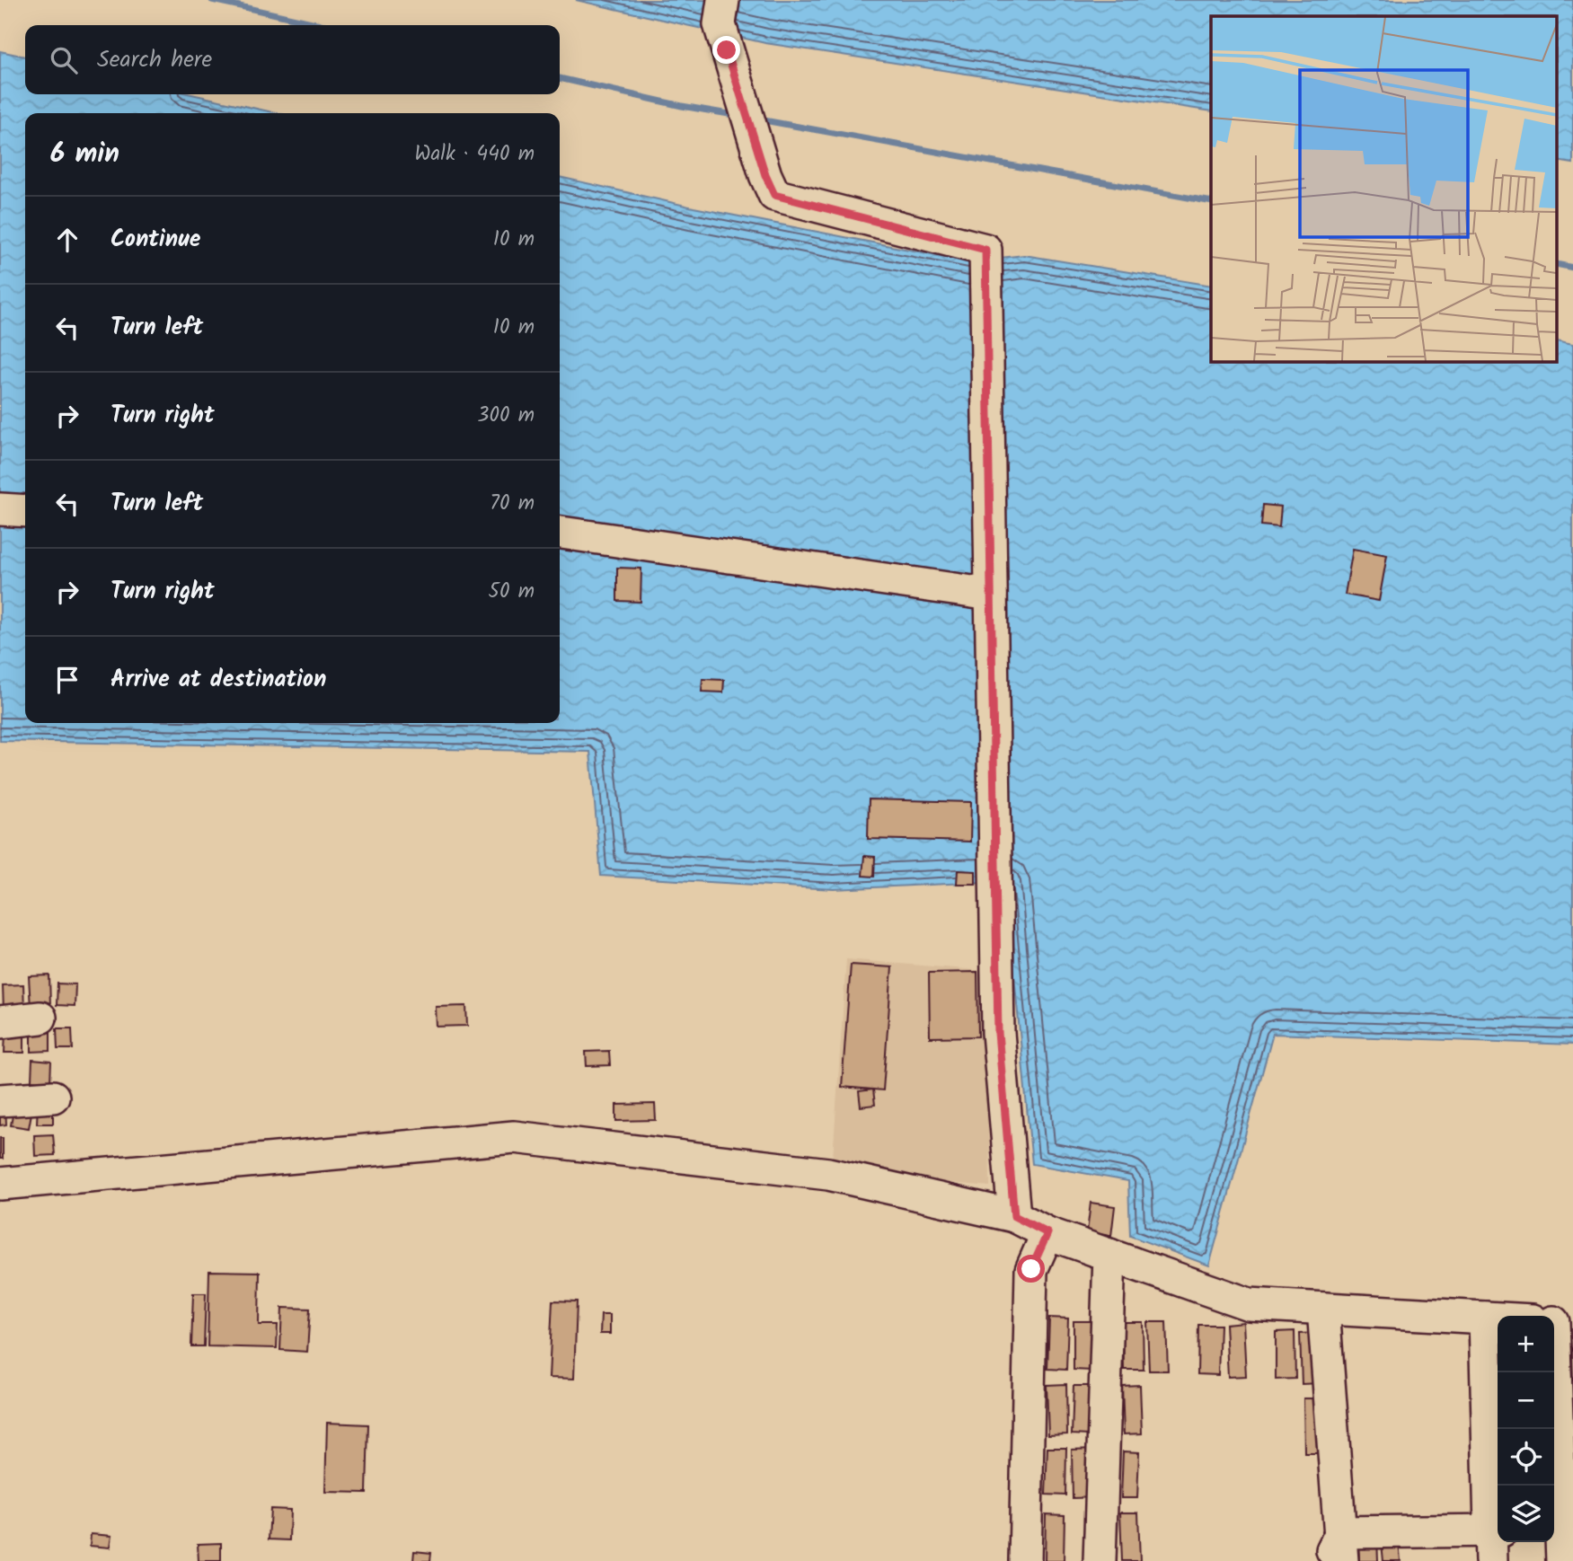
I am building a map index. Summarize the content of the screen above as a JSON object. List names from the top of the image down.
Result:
{
  "page": {
    "search": "Search here",
    "heading": ["6 min", "Walk · 440 m"],
    "list": [
      ["Continue", "10 m"],
      ["Turn left", "10 m"],
      ["Turn right", "300 m"],
      ["Turn left", "70 m"],
      ["Turn right", "50 m"],
      "Arrive at destination"
    ],
    "map_buttons": ["+", "−"]
  }
}
